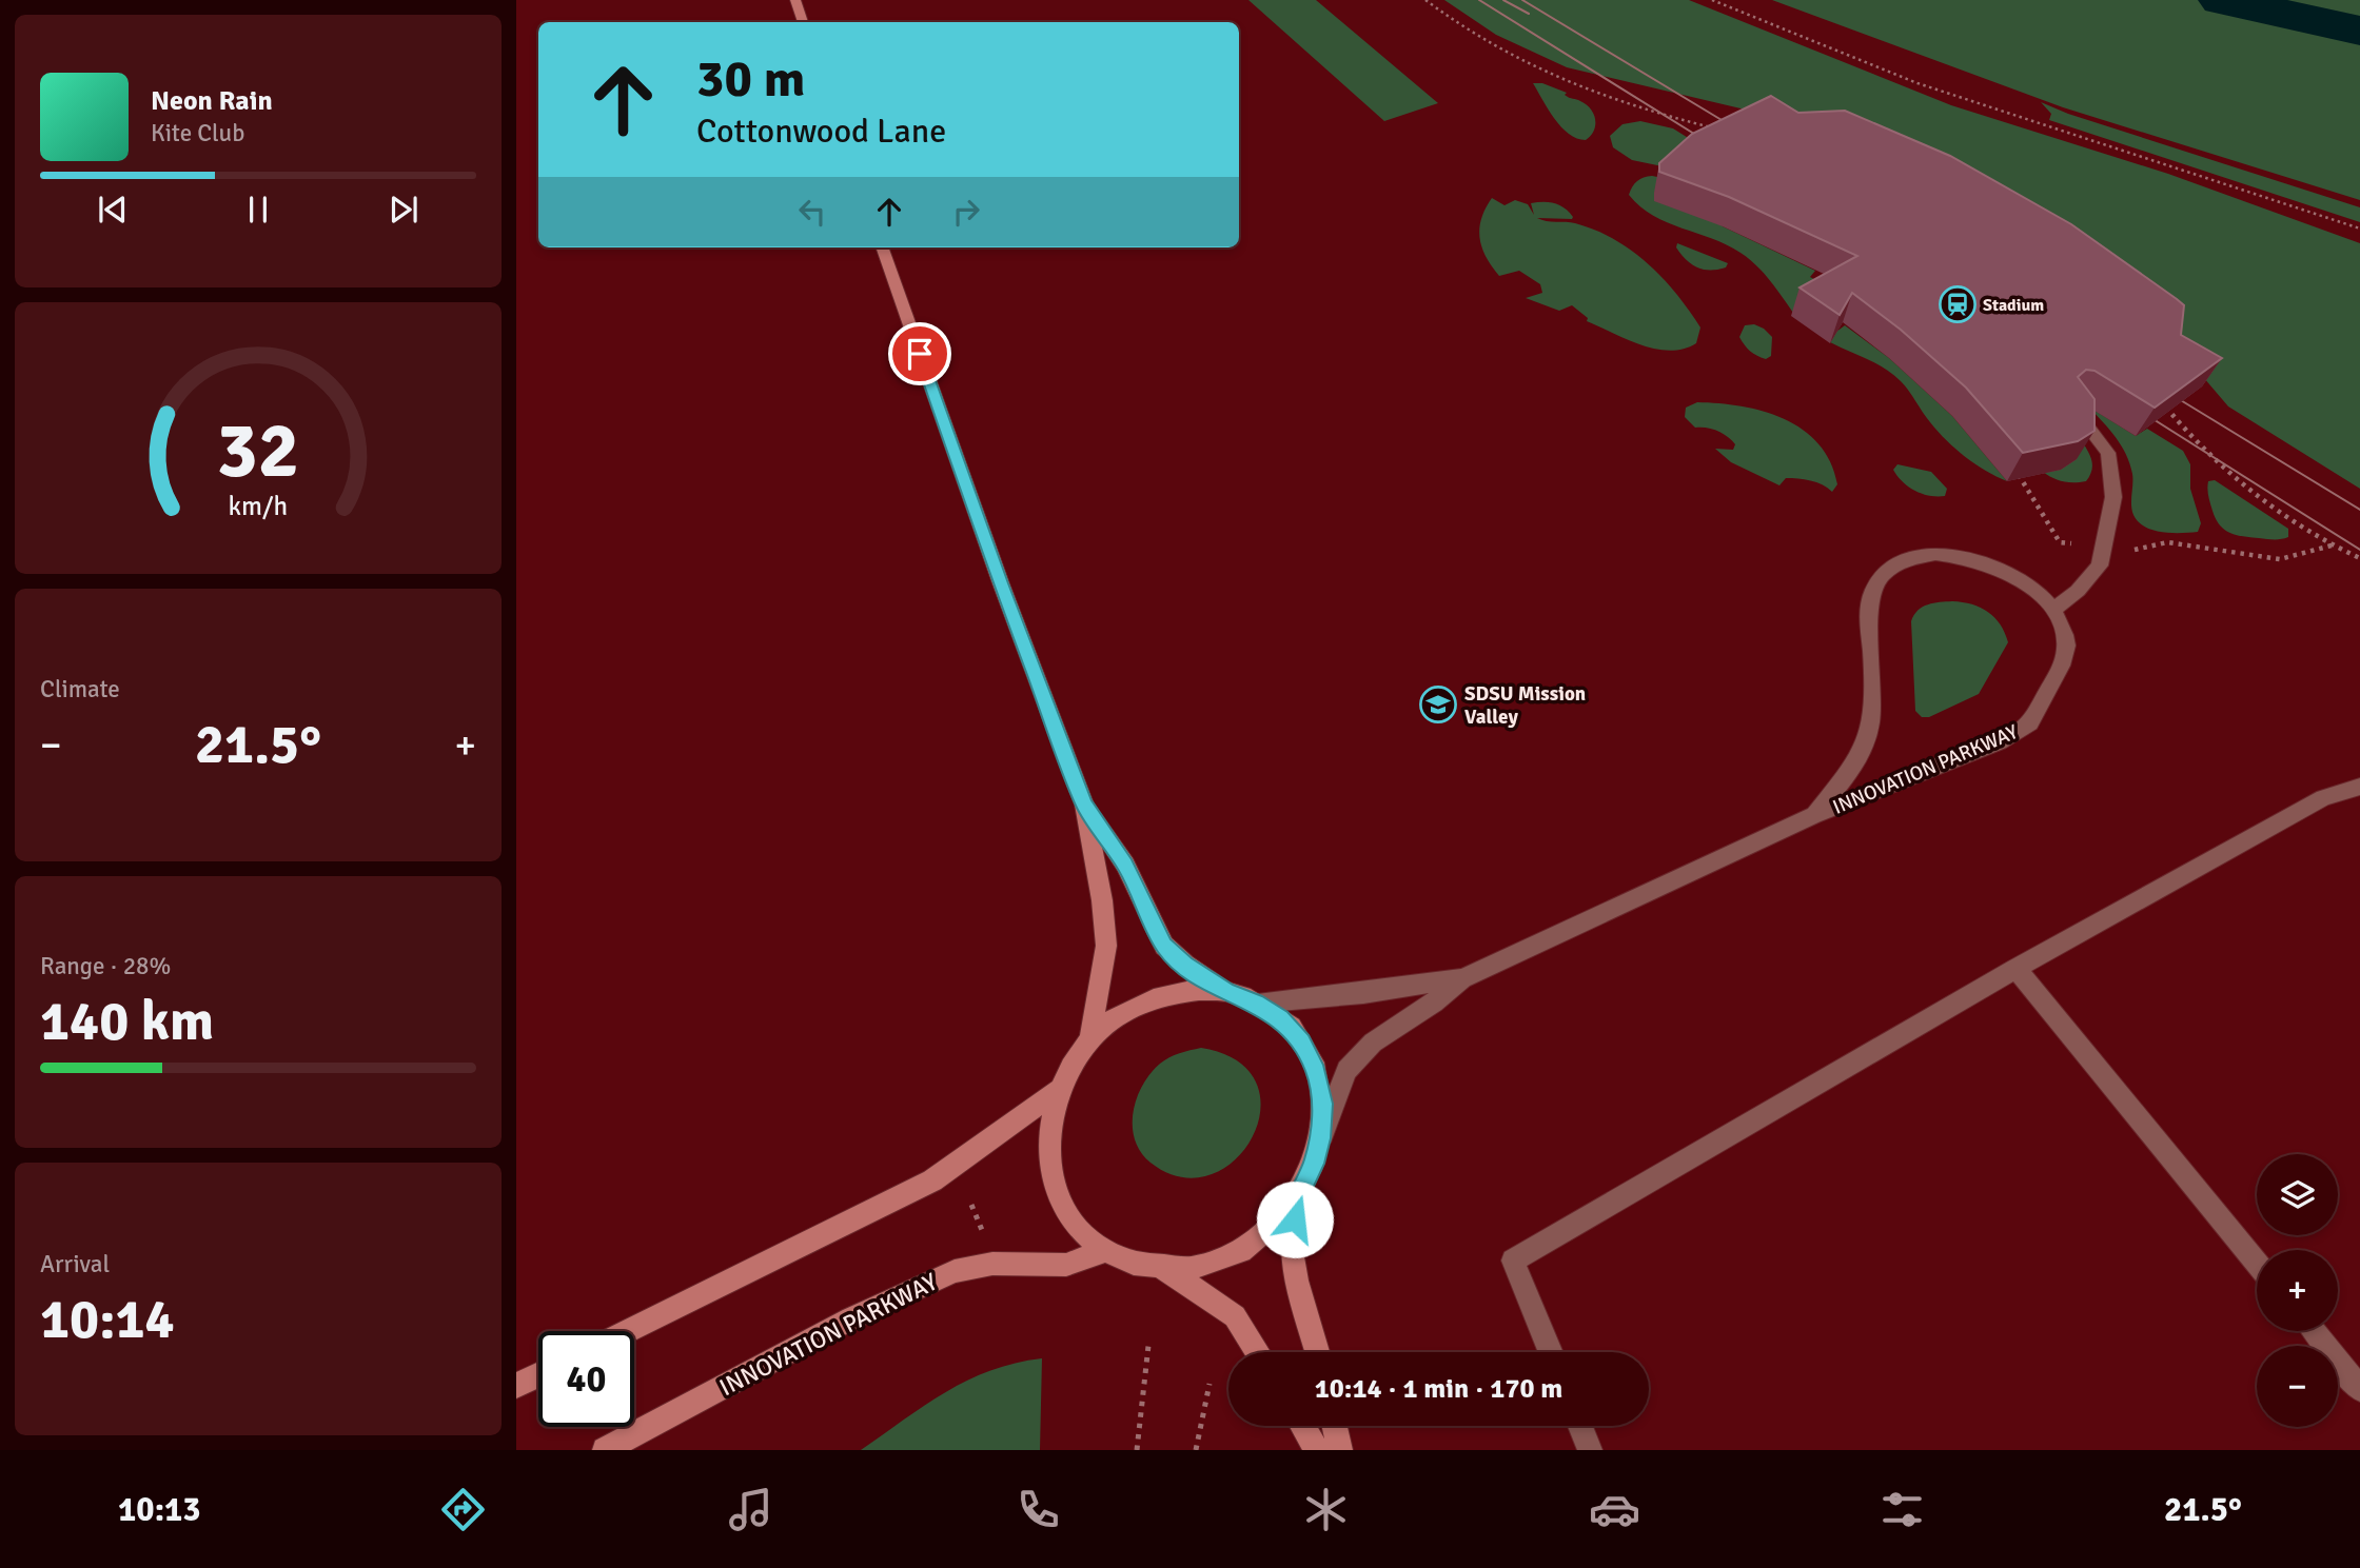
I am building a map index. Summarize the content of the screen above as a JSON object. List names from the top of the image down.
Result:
{
  "streets": {
    "street": ["INNOVATION PARKWAY"]
  },
  "places": {
    "station": ["Stadium"],
    "school or university": ["SDSU Mission Valley"]
  },
  "page": {
    "turn": ["30 m", "Cottonwood Lane"],
    "song": ["Neon Rain", "Kite Club"],
    "tile": [
      "Climate",
      ["Range · 28%", "140 km"],
      ["Arrival", "10:14"]
    ],
    "heat": ["−", "21.5°", "+"],
    "map_buttons": ["+", "−"],
    "limit": "40",
    "trip": "10:14 · 1 min · 170 m",
    "tabs": ["10:13", "21.5°"],
    "gauge": ["32", "km/h"]
  }
}
